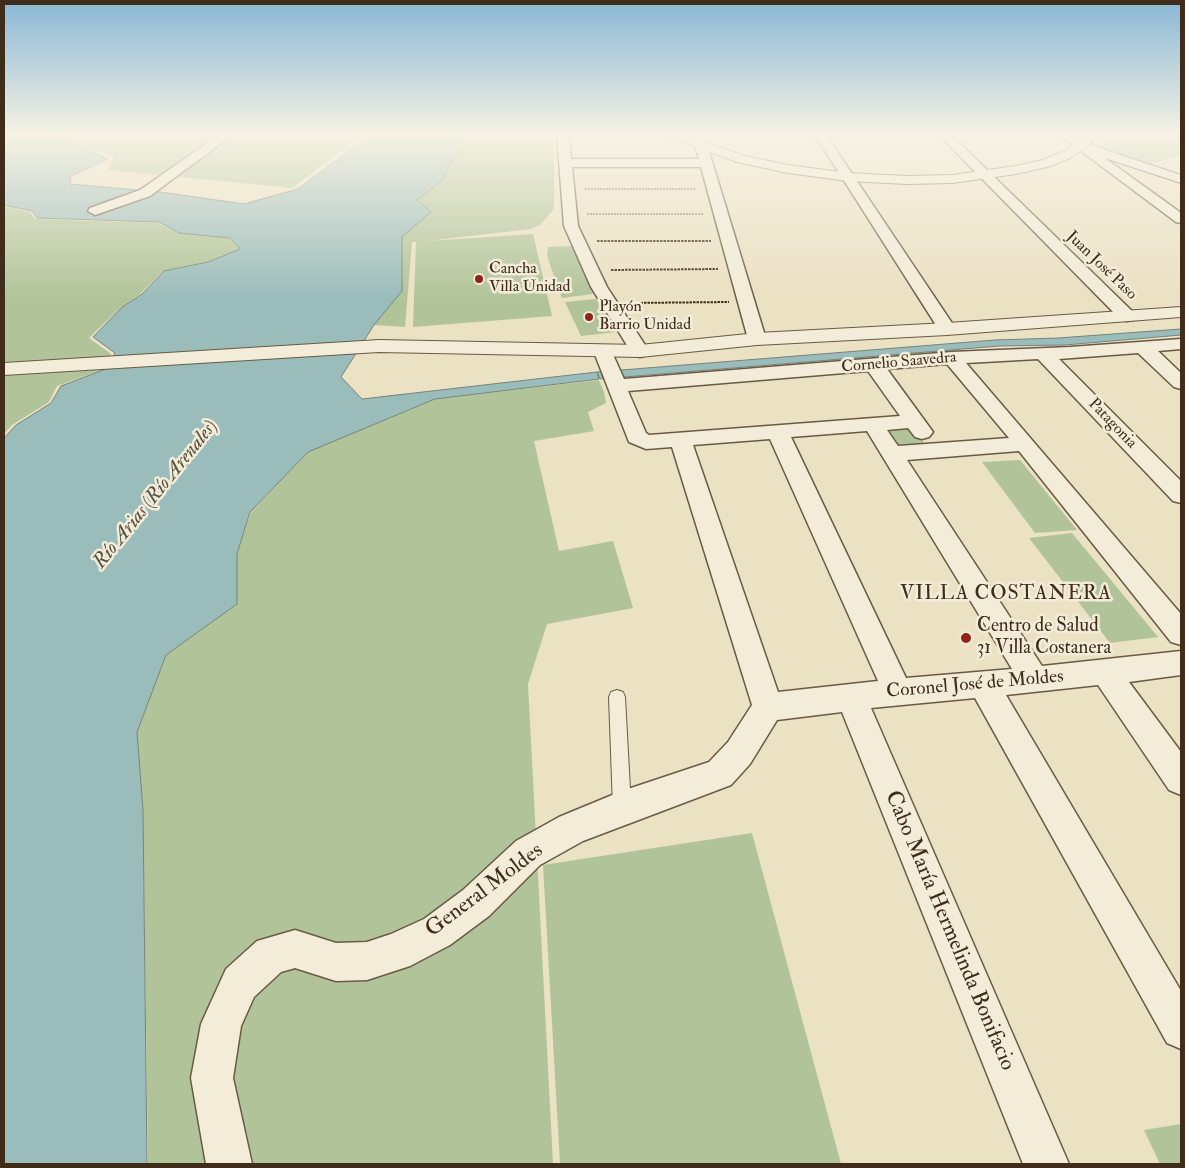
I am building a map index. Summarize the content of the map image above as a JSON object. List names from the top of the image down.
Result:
{
  "streets": {
    "street": [
      "Juan José Paso",
      "Cornelio Saavedra",
      "Patagonia",
      "Coronel José de Moldes",
      "General Moldes",
      "Cabo María Hermelinda Bonifacio"
    ]
  },
  "crossings": [
    ["Juan José Paso", "Cornelio Saavedra"],
    ["Cornelio Saavedra", "Patagonia"],
    ["Coronel José de Moldes", "General Moldes"],
    ["Coronel José de Moldes", "Cabo María Hermelinda Bonifacio"]
  ],
  "districts": ["VILLA COSTANERA"],
  "water": ["Río Arias (Río Arenales)"],
  "places": ["Cancha Villa Unidad", "Playón Barrio Unidad", "Centro de Salud 31 Villa Costanera"]
}
